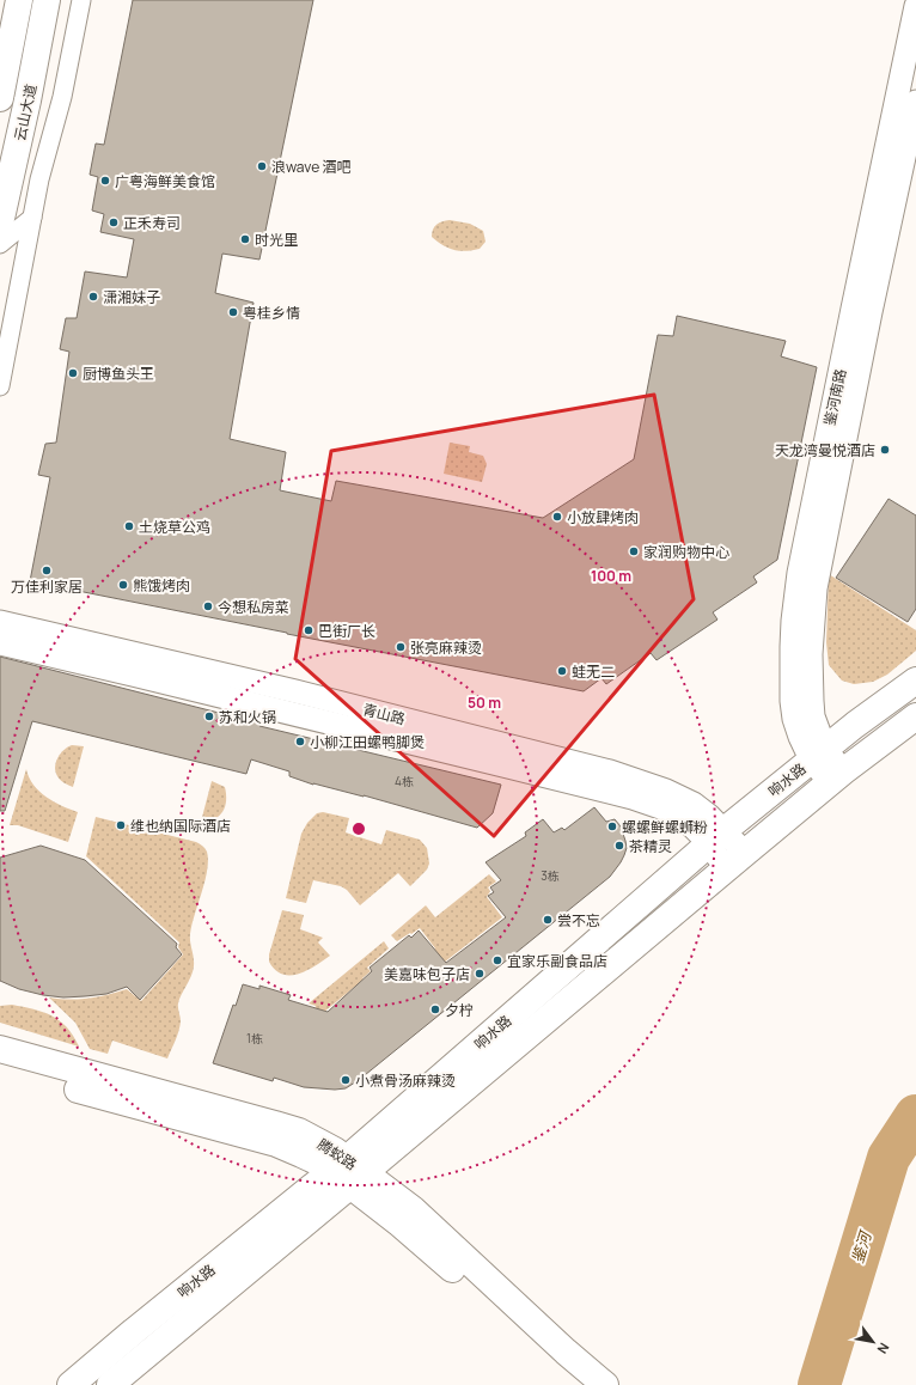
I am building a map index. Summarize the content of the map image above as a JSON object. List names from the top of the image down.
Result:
{
  "streets": {
    "main road": ["云山大道", "响水路", "腾蛟路"],
    "street": ["鉴河南路", "青山路"]
  },
  "crossings": [
    ["鉴河南路", "响水路"],
    ["青山路", "响水路"],
    ["响水路", "腾蛟路"]
  ],
  "water": ["鉴河"],
  "places": [
    "浪wave 酒吧",
    "广粤海鲜美食馆",
    "正禾寿司",
    "时光里",
    "潇湘妹子",
    "粤桂乡情",
    "厨博鱼头王",
    "天龙湾曼悦酒店",
    "小放肆烤肉",
    "土烧草公鸡",
    "家润购物中心",
    "万佳利家居",
    "熊饿烤肉",
    "今想私房菜",
    "巴街厂长",
    "张亮麻辣烫",
    "蛙无二",
    "苏和火锅",
    "小柳江田螺鸭脚煲",
    "维也纳国际酒店",
    "螺螺鲜螺蛳粉",
    "茶精灵",
    "尝不忘",
    "宜家乐副食品店",
    "美嘉味包子店",
    "夕柠",
    "小煮骨汤麻辣烫"
  ],
  "house_numbers": ["4栋", "3栋", "1栋"],
  "north": "bottom right",
  "rings": ["100 m", "50 m"]
}
